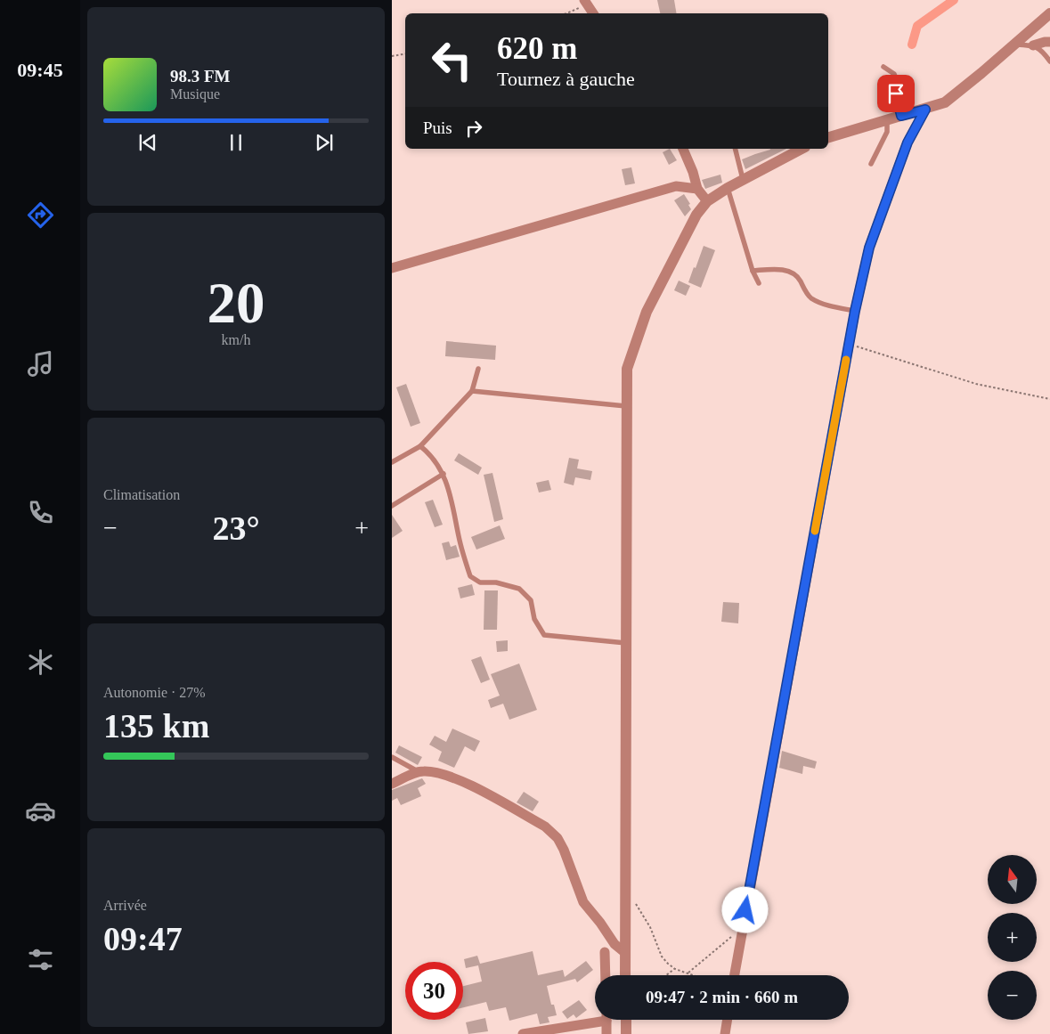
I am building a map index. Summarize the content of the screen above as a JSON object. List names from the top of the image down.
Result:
{
  "north": "top",
  "page": {
    "tabs": "09:45",
    "turn": ["620 m", "Tournez à gauche"],
    "song": ["98.3 FM", "Musique"],
    "then": "Puis",
    "tile": [
      ["20", "km/h"],
      "Climatisation",
      ["Autonomie · 27%", "135 km"],
      ["Arrivée", "09:47"]
    ],
    "heat": ["−", "23°", "+"],
    "map_buttons": ["+", "−"],
    "limit": "30",
    "trip": "09:47 · 2 min · 660 m"
  }
}
